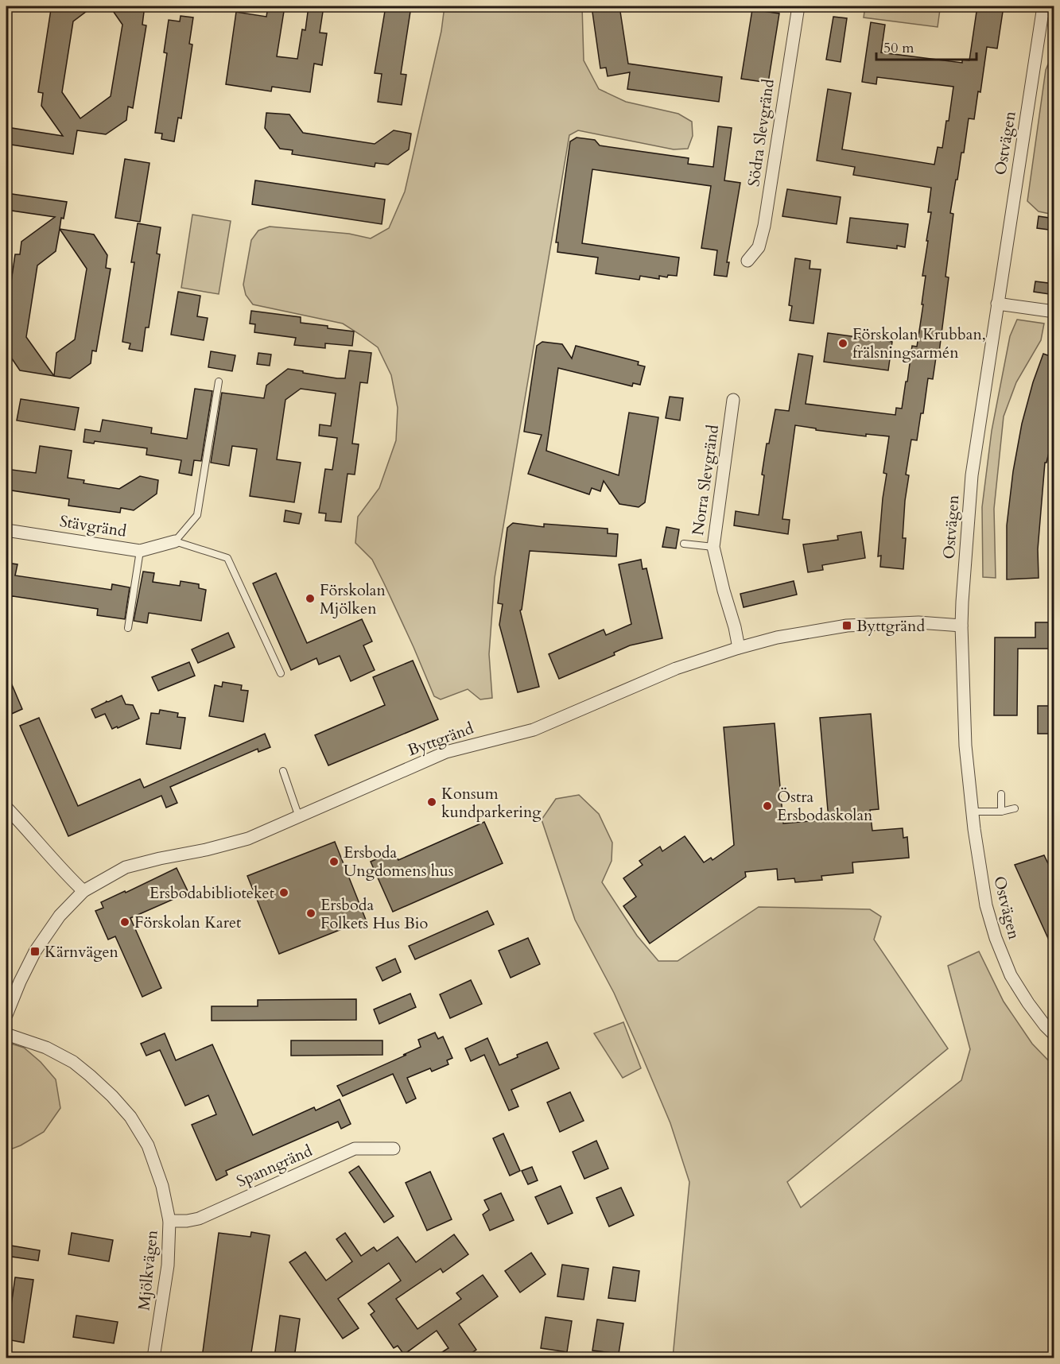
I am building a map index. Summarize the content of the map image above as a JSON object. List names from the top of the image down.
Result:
{
  "streets": {
    "street": [
      "Södra Slevgränd",
      "Ostvägen",
      "Norra Slevgränd",
      "Stävgränd",
      "Byttgränd",
      "Spanngränd",
      "Mjölkvägen"
    ]
  },
  "crossings": [
    ["Ostvägen", "Byttgränd"],
    ["Norra Slevgränd", "Byttgränd"],
    ["Spanngränd", "Mjölkvägen"]
  ],
  "places": {
    "other": [
      "Förskolan Krubban, frälsningsarmén",
      "Förskolan Mjölken",
      "Konsum kundparkering",
      "Östra Ersbodaskolan",
      "Ersboda Ungdomens hus",
      "Ersbodabiblioteket",
      "Ersboda Folkets Hus Bio",
      "Förskolan Karet"
    ],
    "transit": ["Byttgränd", "Kärnvägen"]
  },
  "scale_bar": "50 m"
}
